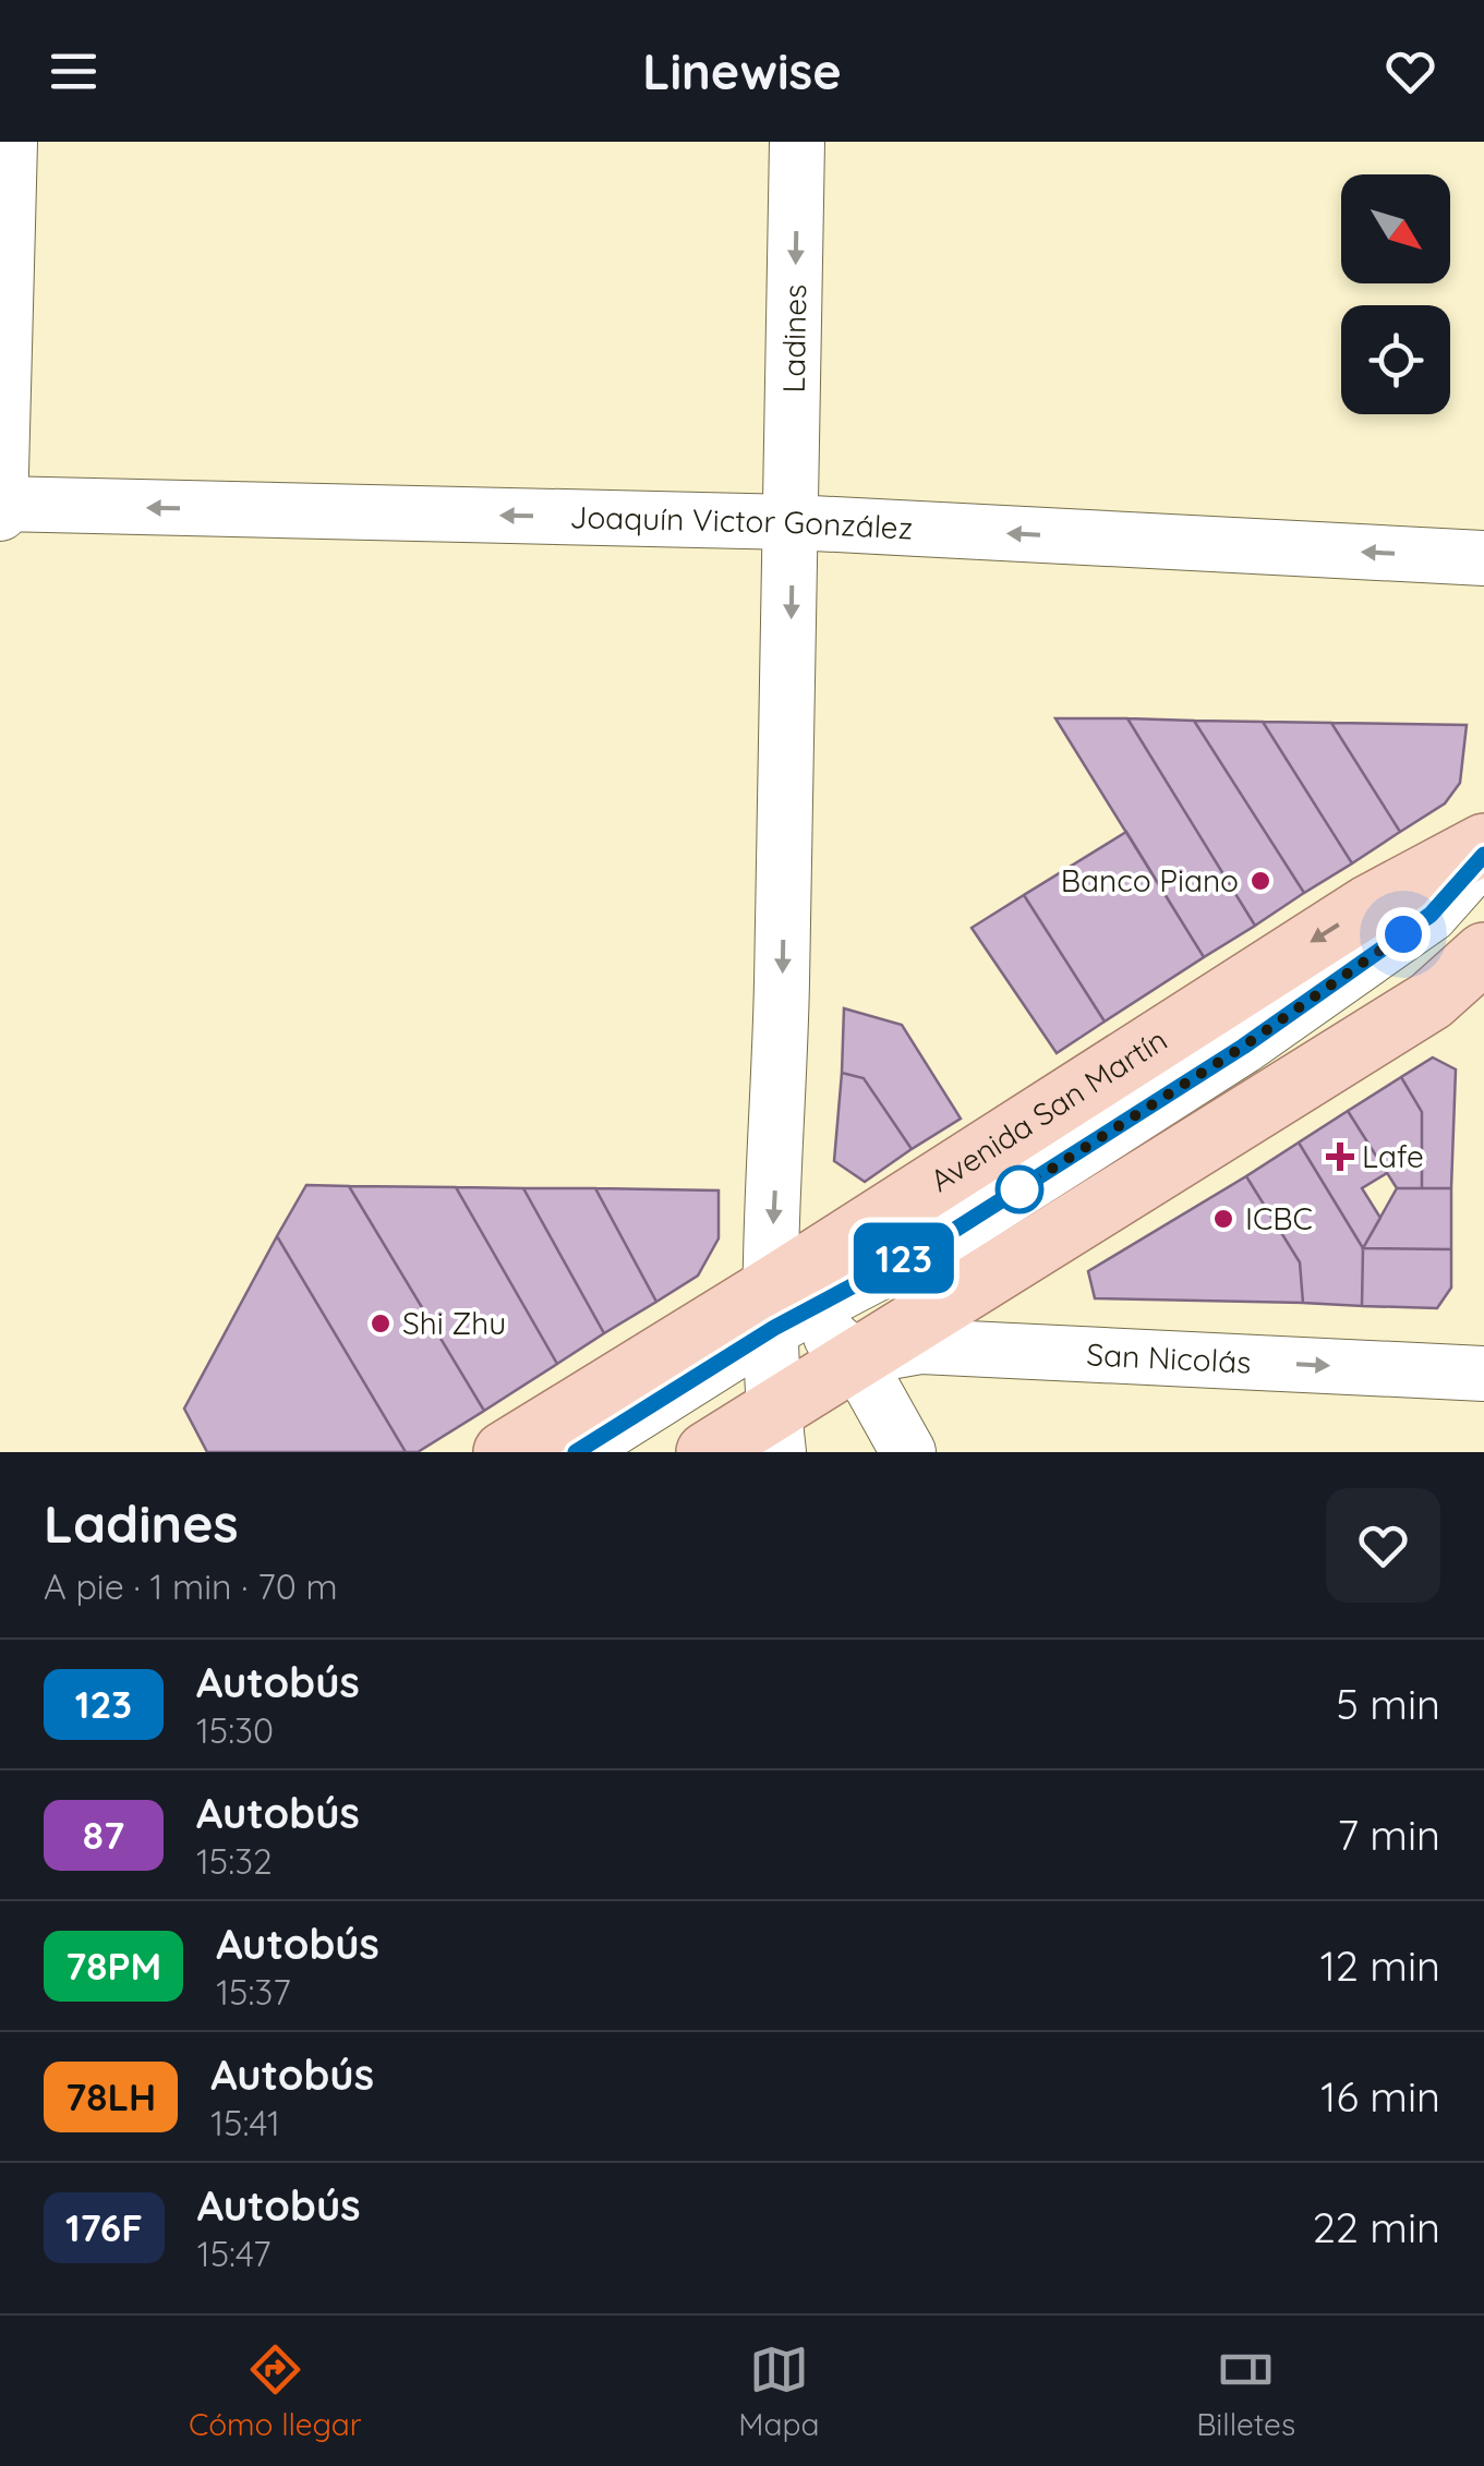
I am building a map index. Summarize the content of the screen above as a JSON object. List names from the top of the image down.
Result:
{
  "streets": {
    "main road": ["Avenida San Martín"],
    "street": ["Ladines", "Joaquín Victor González", "San Nicolás"]
  },
  "crossings": [
    ["Ladines", "Joaquín Victor González"],
    ["Ladines", "Avenida San Martín"],
    ["Ladines", "San Nicolás"],
    ["Avenida San Martín", "San Nicolás"]
  ],
  "one_way": ["Ladines", "Joaquín Victor González", "San Nicolás"],
  "places": {
    "other": ["Banco Piano", "ICBC", "Shi Zhu"],
    "health": ["Lafe"]
  },
  "lines": ["bus line 123"],
  "north": "bottom right",
  "page": {
    "header": "Linewise",
    "on_map": "123",
    "heading": ["Ladines", "A pie · 1 min · 70 m"],
    "list": [
      {
        "mark": "123",
        "name": "Autobús",
        "note": "15:30",
        "value": "5 min"
      },
      {
        "mark": "87",
        "name": "Autobús",
        "note": "15:32",
        "value": "7 min"
      },
      {
        "mark": "78PM",
        "name": "Autobús",
        "note": "15:37",
        "value": "12 min"
      },
      {
        "mark": "78LH",
        "name": "Autobús",
        "note": "15:41",
        "value": "16 min"
      },
      {
        "mark": "176F",
        "name": "Autobús",
        "note": "15:47",
        "value": "22 min"
      }
    ],
    "tabs": ["Cómo llegar", "Mapa", "Billetes"]
  }
}
